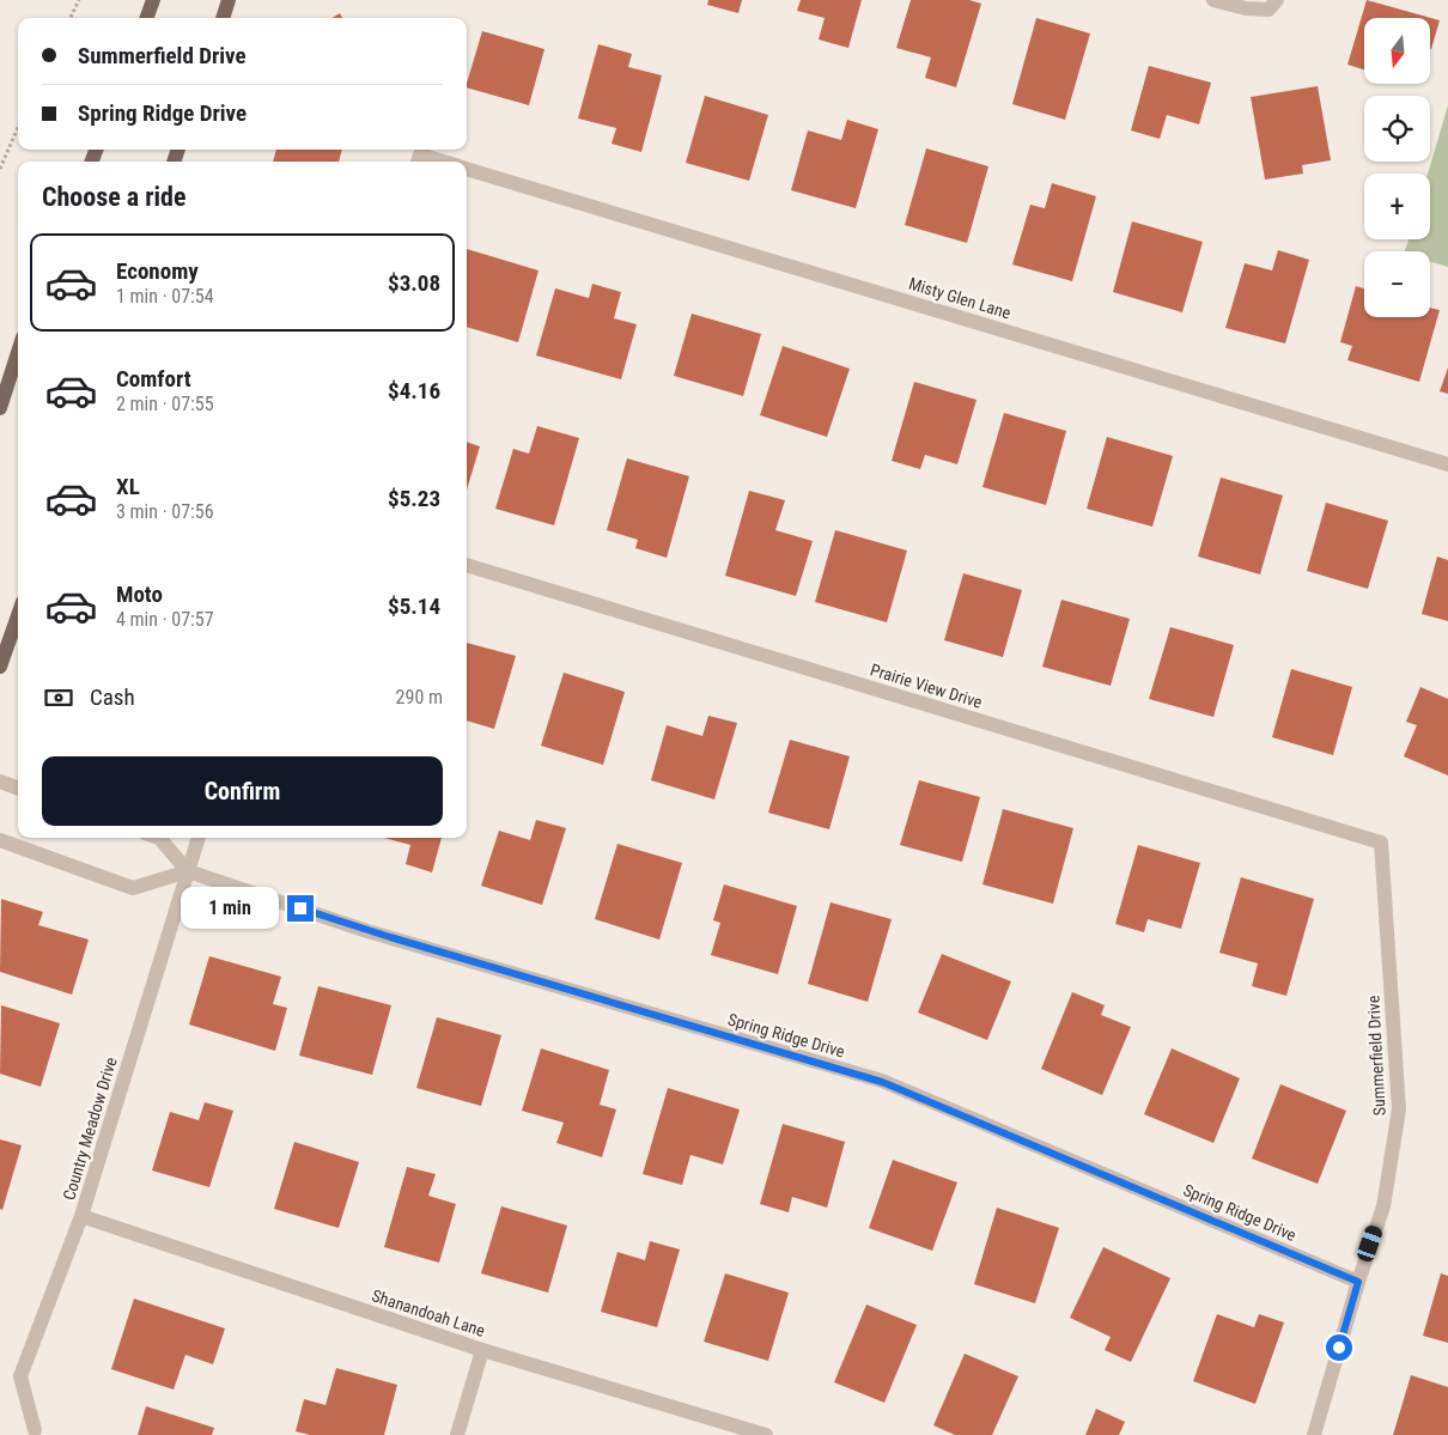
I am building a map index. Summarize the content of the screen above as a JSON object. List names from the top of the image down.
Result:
{
  "streets": {
    "street": [
      "Misty Glen Lane",
      "Prairie View Drive",
      "Spring Ridge Drive",
      "Summerfield Drive",
      "Country Meadow Drive",
      "Shanandoah Lane"
    ]
  },
  "crossings": [
    ["Prairie View Drive", "Summerfield Drive"],
    ["Spring Ridge Drive", "Summerfield Drive"],
    ["Spring Ridge Drive", "Country Meadow Drive"],
    ["Country Meadow Drive", "Shanandoah Lane"]
  ],
  "north": "bottom",
  "page": {
    "map_buttons": ["+", "−"],
    "banner": ["Summerfield Drive", "Spring Ridge Drive"],
    "heading": "Choose a ride",
    "list": [
      {
        "name": "Economy",
        "note": "1 min · 07:54",
        "value": "$3.08"
      },
      {
        "name": "Comfort",
        "note": "2 min · 07:55",
        "value": "$4.16"
      },
      {
        "name": "XL",
        "note": "3 min · 07:56",
        "value": "$5.23"
      },
      {
        "name": "Moto",
        "note": "4 min · 07:57",
        "value": "$5.14"
      }
    ],
    "pay": ["Cash", "290 m"],
    "buttons": "Confirm",
    "bubble": "1 min"
  }
}
